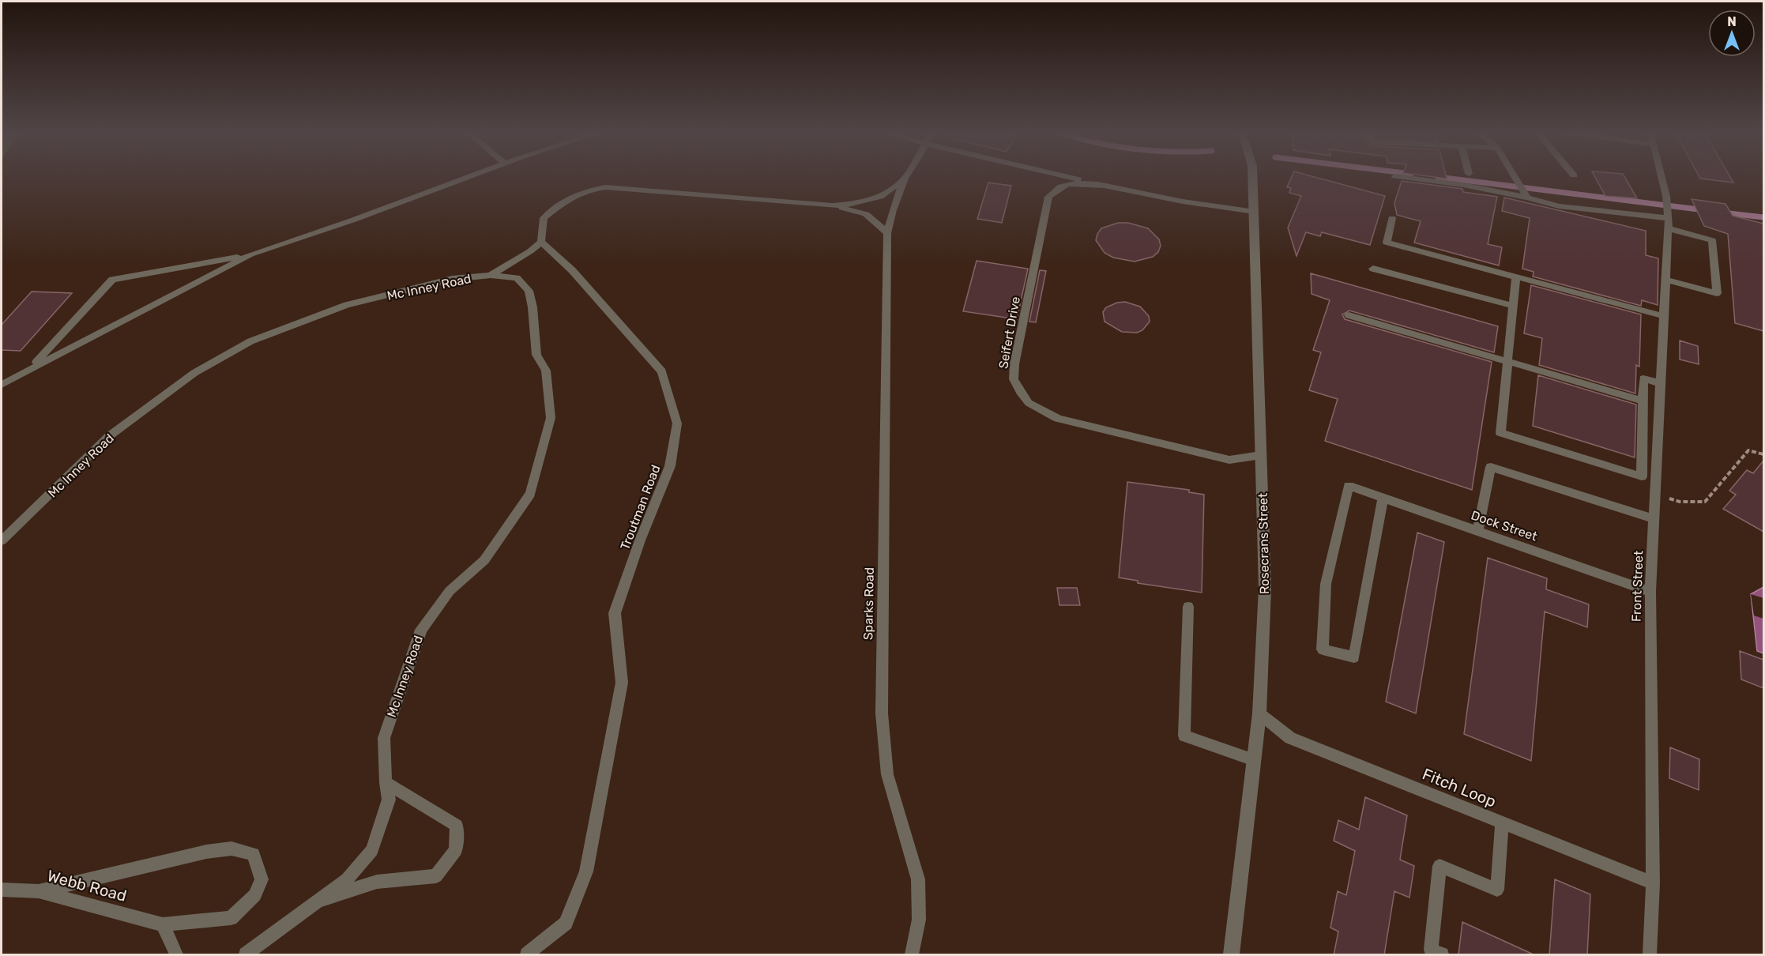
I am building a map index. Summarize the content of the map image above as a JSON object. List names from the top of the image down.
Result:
{
  "streets": {
    "street": ["Rosecrans Street"],
    "lane": [
      "Mc Inney Road",
      "Seifert Drive",
      "Troutman Road",
      "Dock Street",
      "Front Street",
      "Sparks Road",
      "Fitch Loop",
      "Webb Road"
    ]
  },
  "crossings": [
    ["Seifert Drive", "Rosecrans Street"],
    ["Dock Street", "Front Street"],
    ["Rosecrans Street", "Fitch Loop"],
    ["Front Street", "Fitch Loop"]
  ],
  "north": "top"
}
